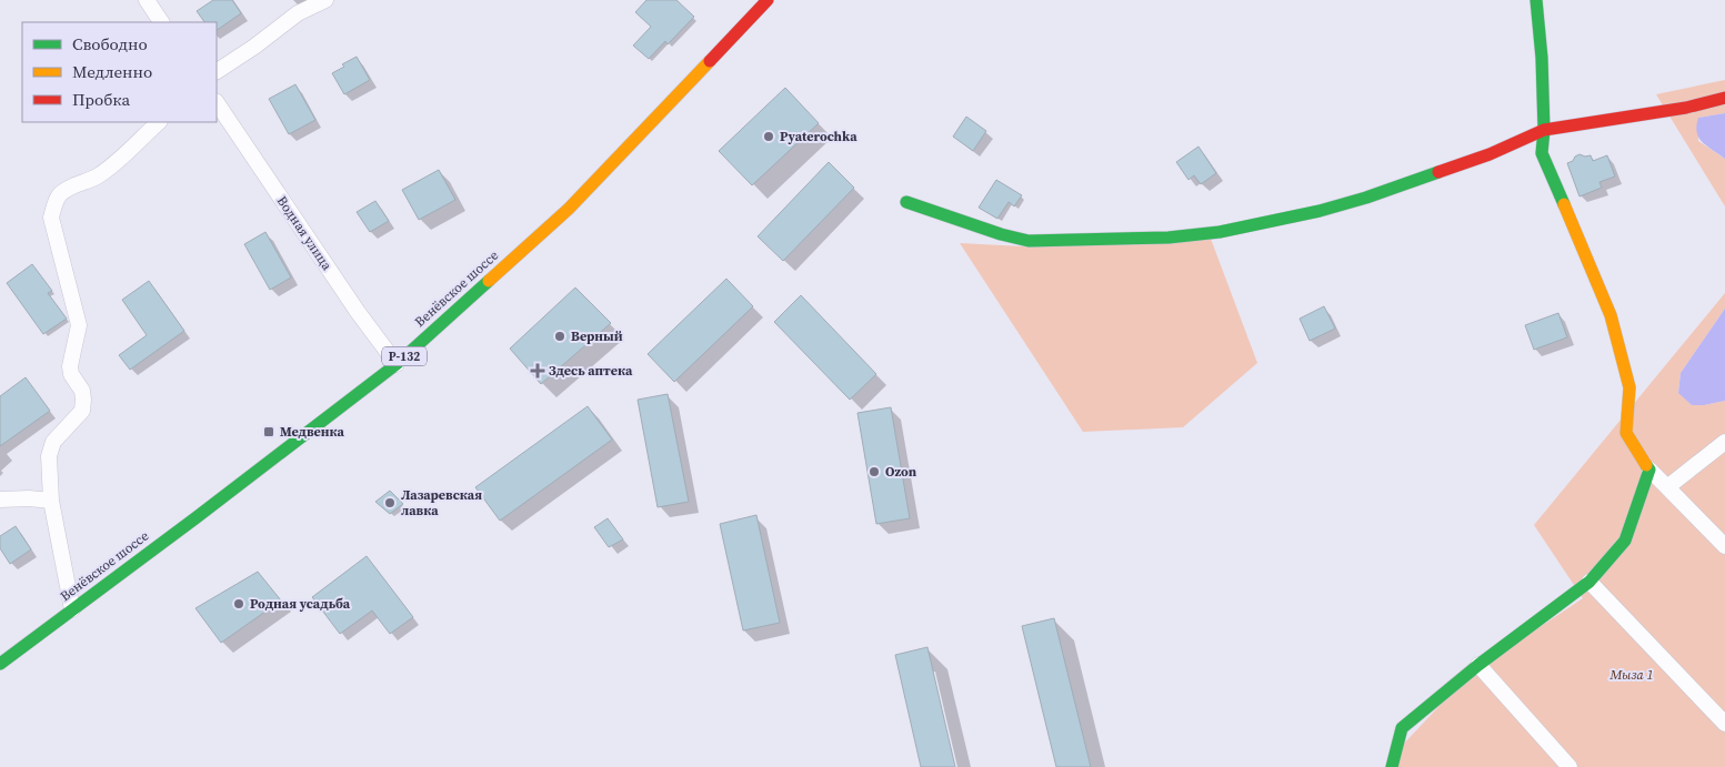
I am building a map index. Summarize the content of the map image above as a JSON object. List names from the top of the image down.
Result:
{
  "streets": {
    "street": ["Водная улица", "Венёвское шоссе", "Р-132"]
  },
  "crossings": [
    ["Водная улица", "Венёвское шоссе"]
  ],
  "parks": ["Мыза 1"],
  "places": {
    "other": [
      "Pyaterochka",
      "Верный",
      "Ozon",
      "Лазаревская лавка",
      "Родная усадьба"
    ],
    "health": ["Здесь аптека"],
    "transit": ["Медвенка"]
  },
  "legend": ["Свободно", "Медленно", "Пробка"]
}
